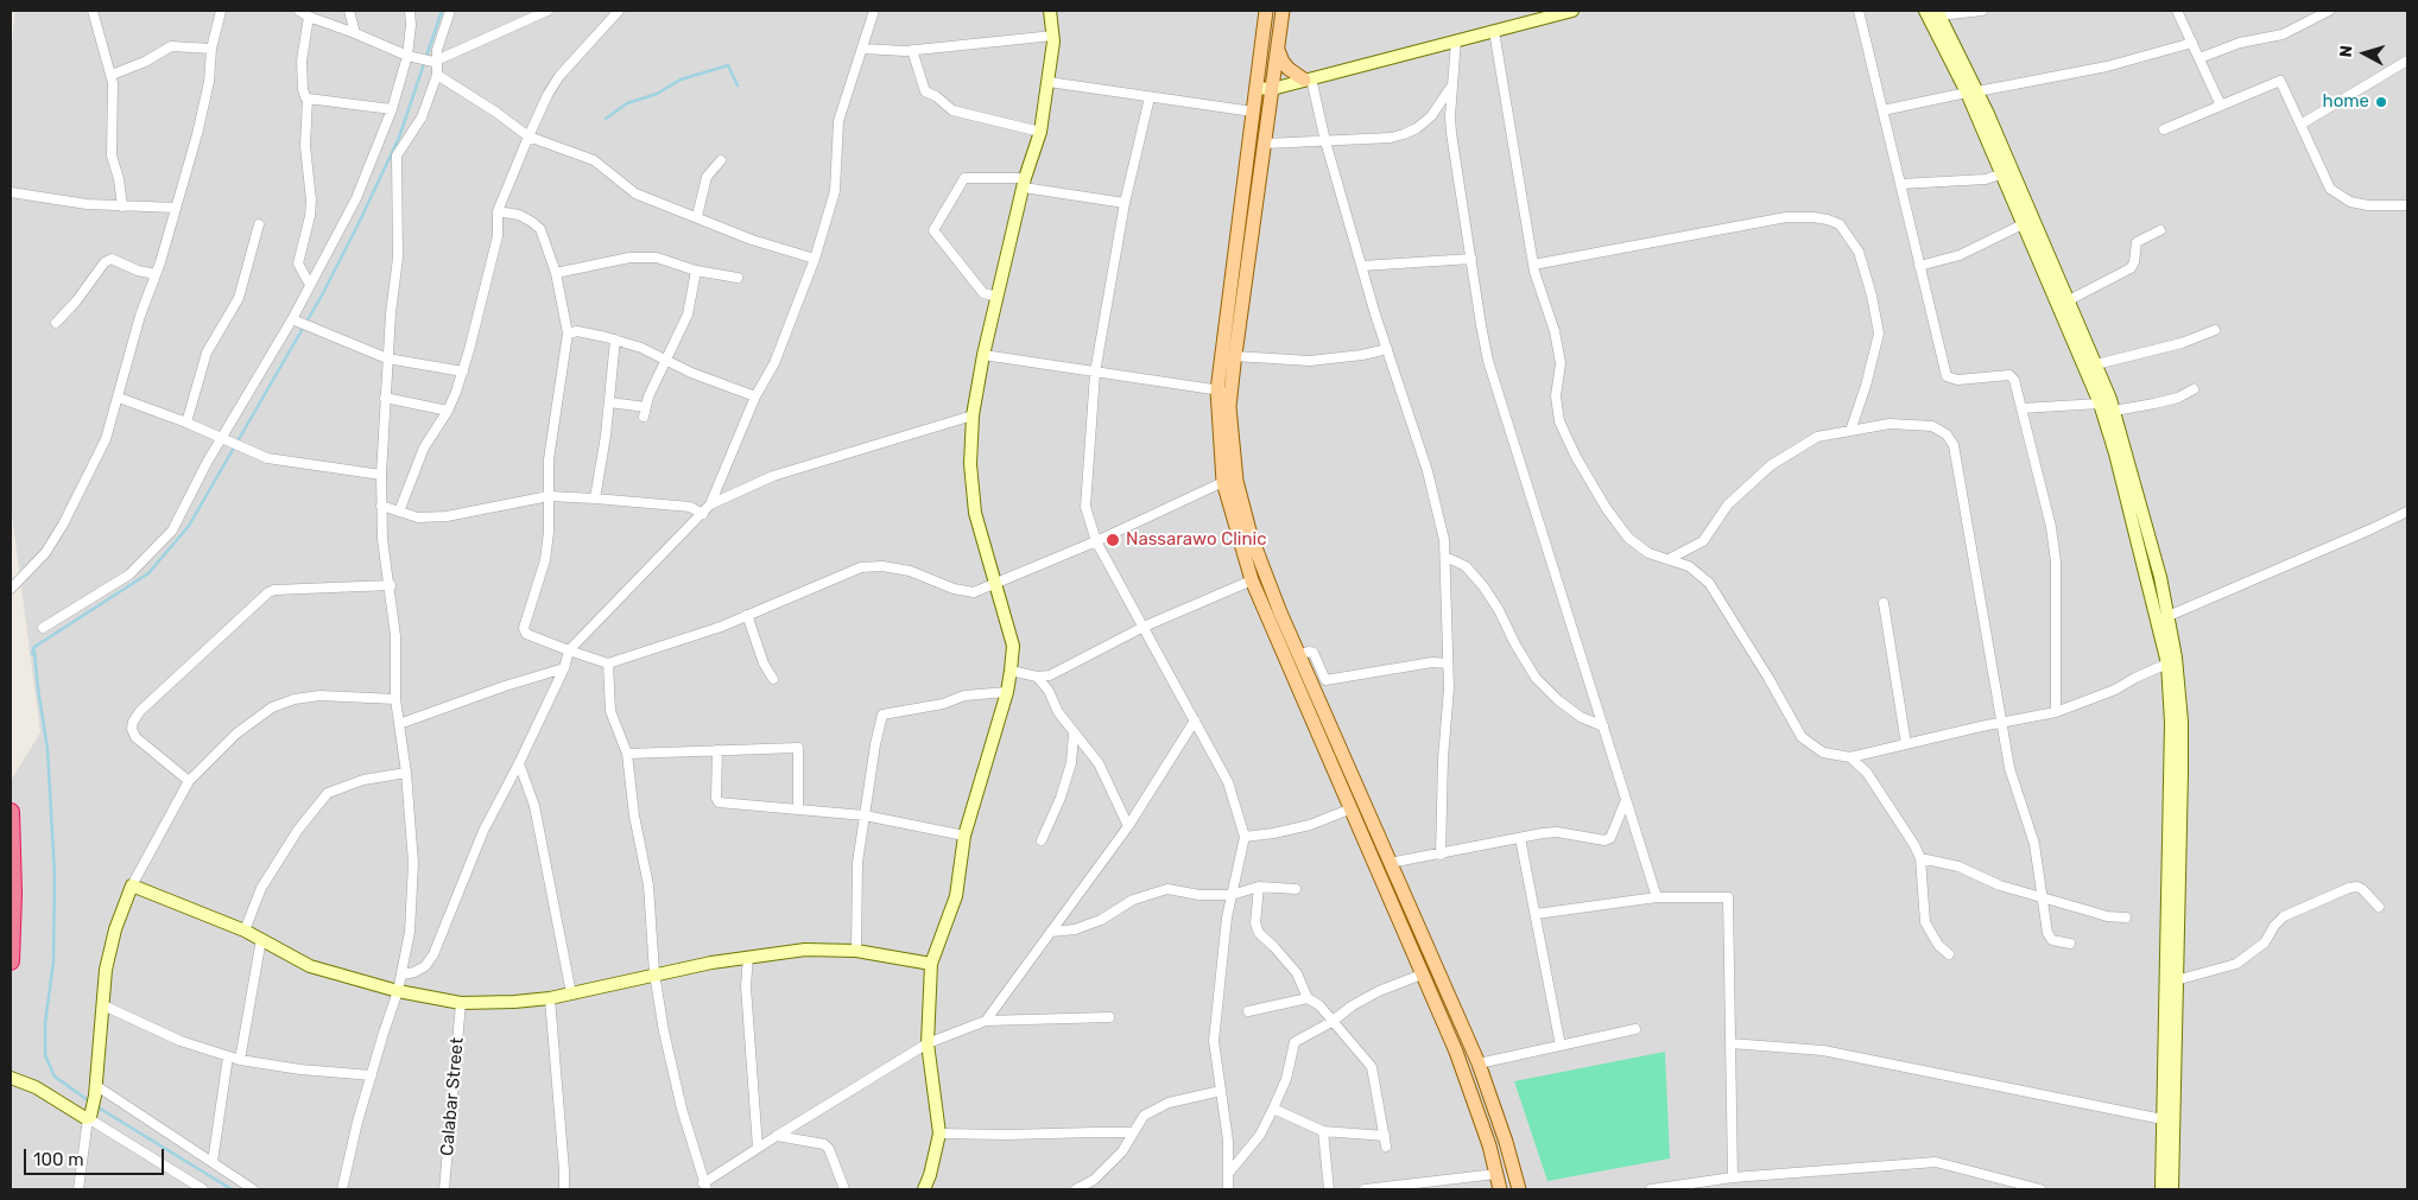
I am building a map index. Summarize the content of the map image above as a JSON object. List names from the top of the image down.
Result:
{
  "streets": {
    "street": ["Calabar Street"]
  },
  "places": ["home", "Nassarawo Clinic"],
  "scale_bar": "100 m",
  "north": "left"
}
